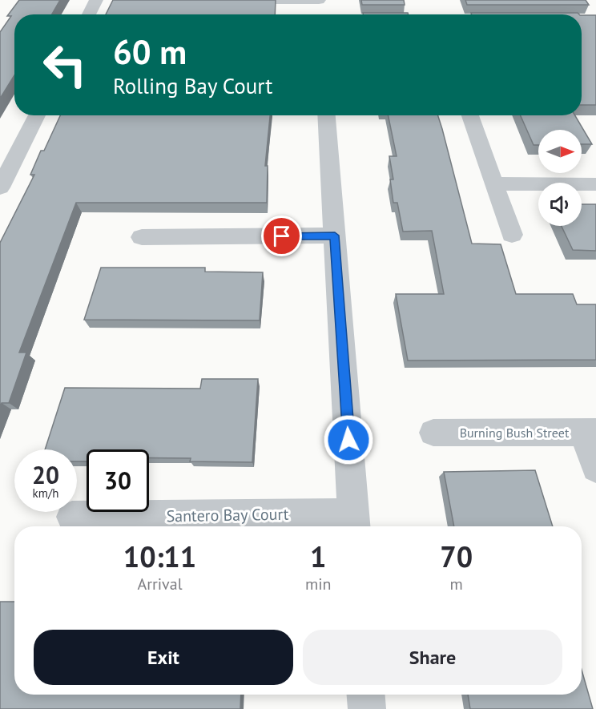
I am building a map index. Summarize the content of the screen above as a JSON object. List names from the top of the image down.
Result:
{
  "streets": {
    "street": ["Burning Bush Street", "Santero Bay Court"]
  },
  "north": "right",
  "page": {
    "turn": ["60 m", "Rolling Bay Court"],
    "speed": "20 km/h",
    "limit": "30",
    "eta": [
      "10:11",
      "Arrival",
      "1",
      "min",
      "70",
      "m"
    ],
    "buttons": ["Exit", "Share"]
  }
}
